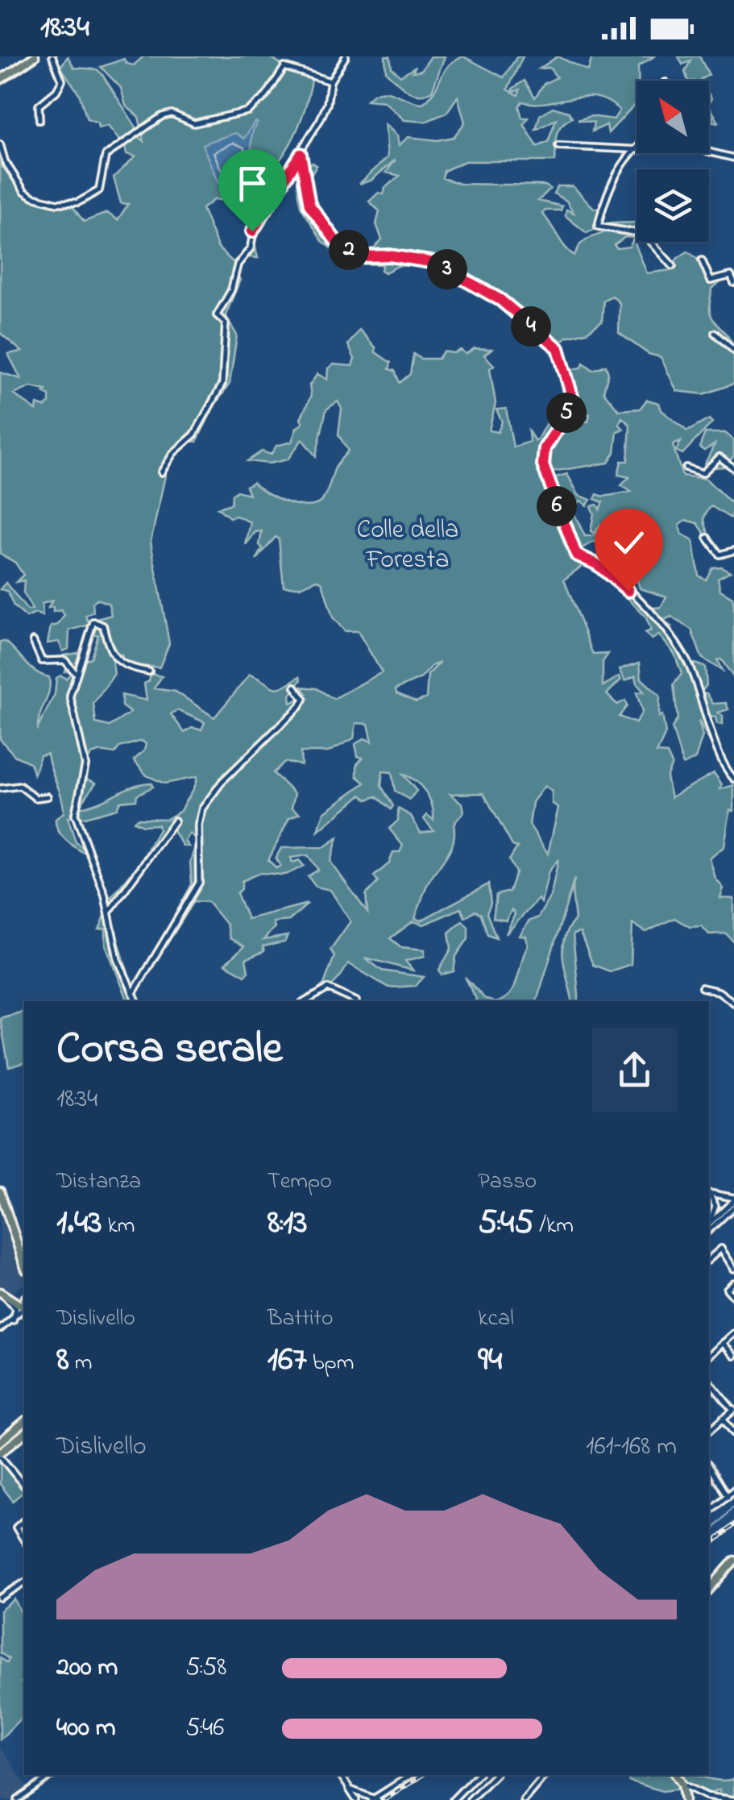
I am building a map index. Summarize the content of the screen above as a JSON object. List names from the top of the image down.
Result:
{
  "parks": ["Colle della Foresta"],
  "north": "top left",
  "page": {
    "status": "18:34",
    "pins": [
      "2",
      "3",
      "4",
      "5",
      "6"
    ],
    "heading": ["Corsa serale", "18:34"],
    "stats": [
      ["Distanza", "1.43 km"],
      ["Tempo", "8:13"],
      ["Passo", "5:45 /km"],
      ["Dislivello", "8 m"],
      ["Battito", "167 bpm"],
      ["kcal", "94"]
    ],
    "chart": ["Dislivello", "161–168 m"],
    "list": [
      {
        "name": "200 m",
        "note": "5:58"
      },
      {
        "name": "400 m",
        "note": "5:46"
      }
    ]
  }
}
